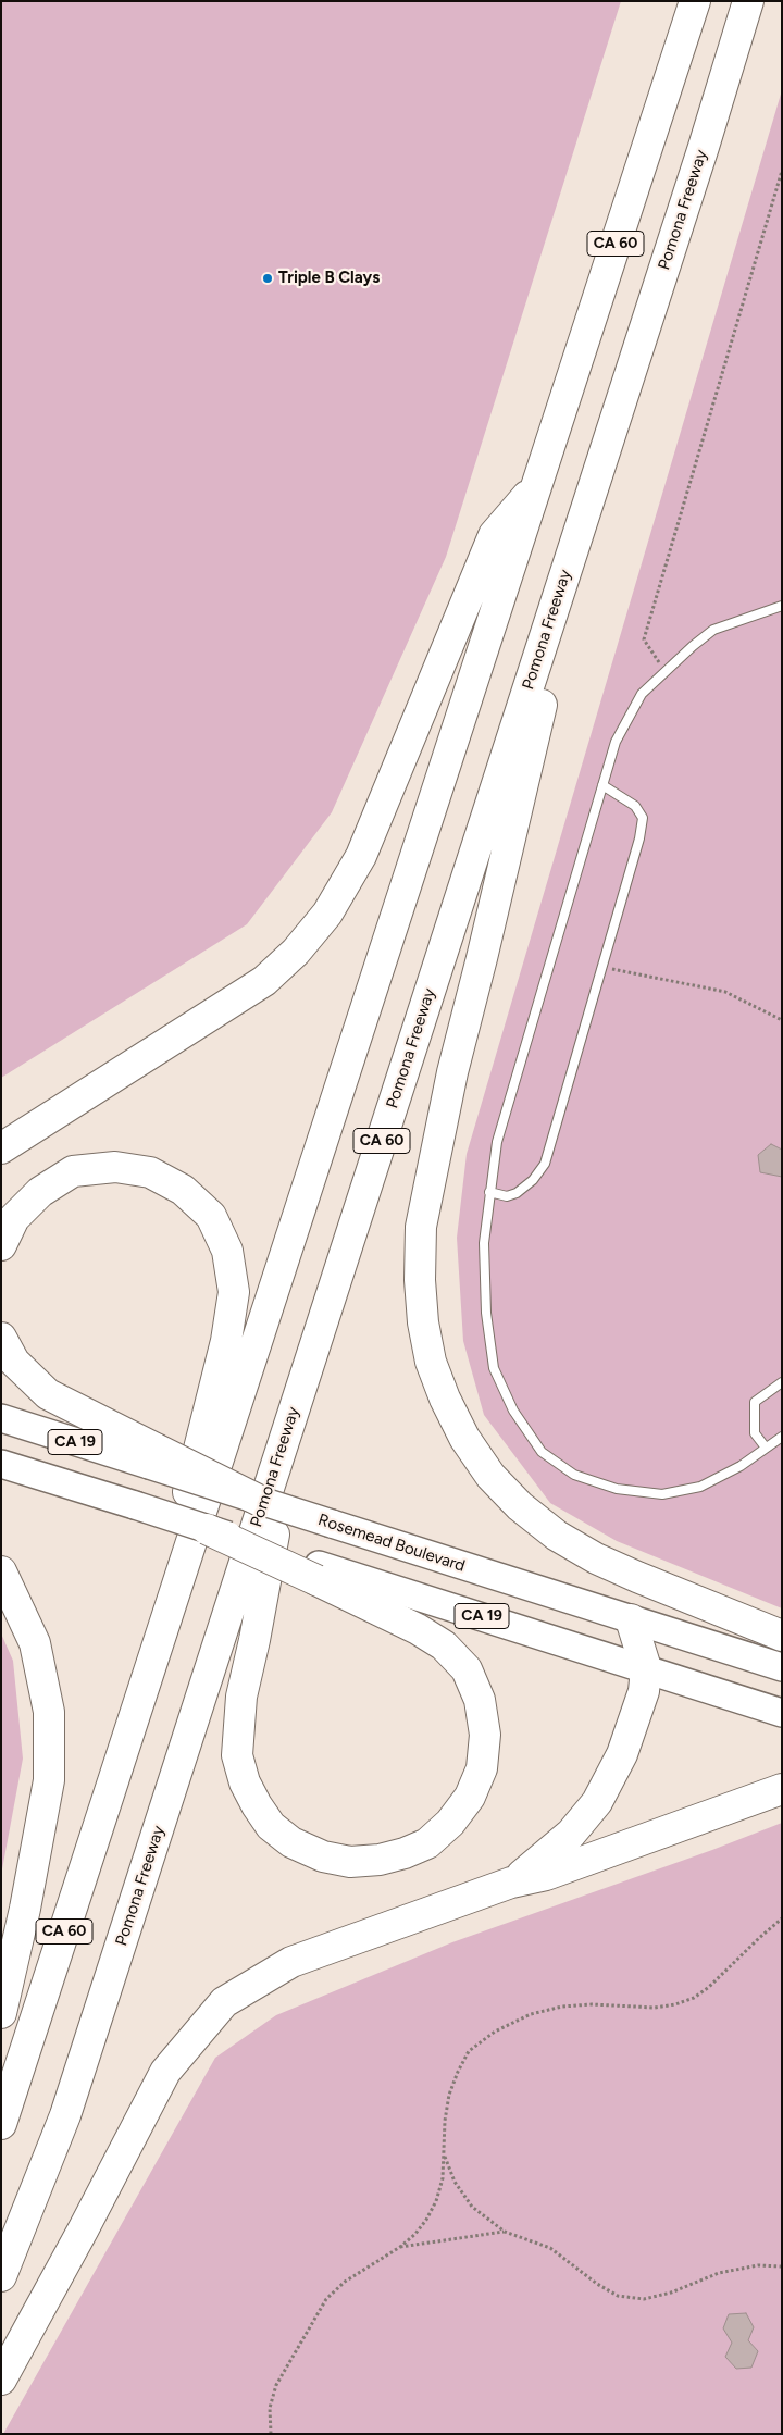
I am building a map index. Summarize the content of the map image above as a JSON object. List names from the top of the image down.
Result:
{
  "streets": {
    "highway": ["Pomona Freeway", "CA 60"],
    "main road": ["CA 19", "Rosemead Boulevard"]
  },
  "places": ["Triple B Clays"]
}
